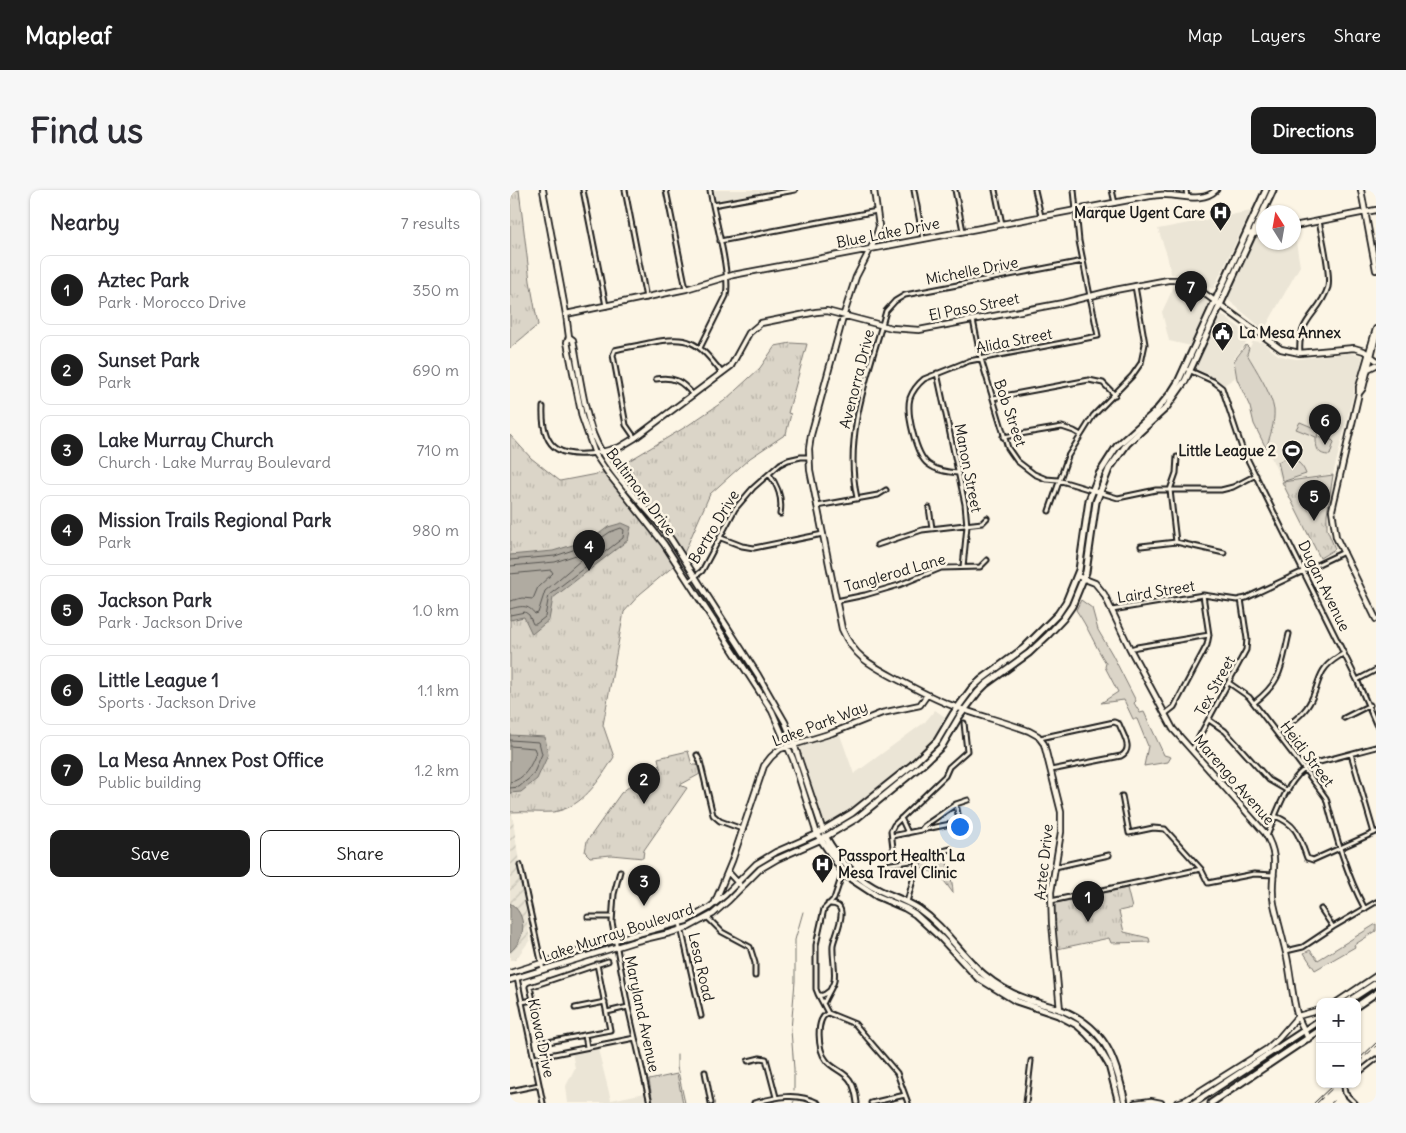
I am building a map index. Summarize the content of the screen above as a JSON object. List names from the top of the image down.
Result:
{
  "streets": {
    "main road": ["Baltimore Drive", "Lake Murray Boulevard"],
    "street": [
      "Blue Lake Drive",
      "Michelle Drive",
      "El Paso Street",
      "Alida Street",
      "Avenorra Drive",
      "Bob Street",
      "Manon Street",
      "Bertro Drive",
      "Tanglerod Lane",
      "Dugan Avenue",
      "Laird Street",
      "Tex Street",
      "Lake Park Way",
      "Heidi Street",
      "Marengo Avenue",
      "Aztec Drive",
      "Lesa Road",
      "Maryland Avenue",
      "Kiowa Drive"
    ]
  },
  "crossings": [
    ["Michelle Drive", "El Paso Street"],
    ["Michelle Drive", "Avenorra Drive"],
    ["El Paso Street", "Alida Street"],
    ["El Paso Street", "Avenorra Drive"],
    ["El Paso Street", "Bob Street"],
    ["El Paso Street", "Baltimore Drive"],
    ["El Paso Street", "Lake Murray Boulevard"],
    ["Alida Street", "Bob Street"],
    ["Alida Street", "Manon Street"],
    ["Bob Street", "Dugan Avenue"],
    ["Bob Street", "Lake Murray Boulevard"],
    ["Manon Street", "Tanglerod Lane"],
    ["Baltimore Drive", "Bertro Drive"],
    ["Baltimore Drive", "Lake Park Way"],
    ["Baltimore Drive", "Aztec Drive"],
    ["Baltimore Drive", "Lake Murray Boulevard"],
    ["Dugan Avenue", "Laird Street"],
    ["Dugan Avenue", "Lake Murray Boulevard"],
    ["Laird Street", "Tex Street"],
    ["Laird Street", "Marengo Avenue"],
    ["Tex Street", "Heidi Street"],
    ["Tex Street", "Marengo Avenue"],
    ["Lake Park Way", "Lake Murray Boulevard"],
    ["Marengo Avenue", "Lake Murray Boulevard"],
    ["Lake Murray Boulevard", "Lesa Road"],
    ["Lake Murray Boulevard", "Maryland Avenue"],
    ["Lake Murray Boulevard", "Kiowa Drive"]
  ],
  "places": {
    "hospital": ["Marque Ugent Care", "Passport Health La Mesa Travel Clinic"],
    "public building": ["La Mesa Annex"],
    "sports": ["Little League 2"]
  },
  "north": "top",
  "page": {
    "header": "Mapleaf",
    "nav": ["Map", "Layers", "Share"],
    "buttons": [
      "Directions",
      ["Save", "Share"]
    ],
    "title": "Find us",
    "heading": ["Nearby", "7 results"],
    "list": [
      {
        "mark": "1",
        "name": "Aztec Park",
        "note": "Park · Morocco Drive",
        "value": "350 m"
      },
      {
        "mark": "2",
        "name": "Sunset Park",
        "note": "Park",
        "value": "690 m"
      },
      {
        "mark": "3",
        "name": "Lake Murray Church",
        "note": "Church · Lake Murray Boulevard",
        "value": "710 m"
      },
      {
        "mark": "4",
        "name": "Mission Trails Regional Park",
        "note": "Park",
        "value": "980 m"
      },
      {
        "mark": "5",
        "name": "Jackson Park",
        "note": "Park · Jackson Drive",
        "value": "1.0 km"
      },
      {
        "mark": "6",
        "name": "Little League 1",
        "note": "Sports · Jackson Drive",
        "value": "1.1 km"
      },
      {
        "mark": "7",
        "name": "La Mesa Annex Post Office",
        "note": "Public building",
        "value": "1.2 km"
      }
    ],
    "pins": [
      "7",
      "6",
      "5",
      "4",
      "2",
      "3",
      "1"
    ],
    "map_buttons": ["+", "−"]
  }
}
